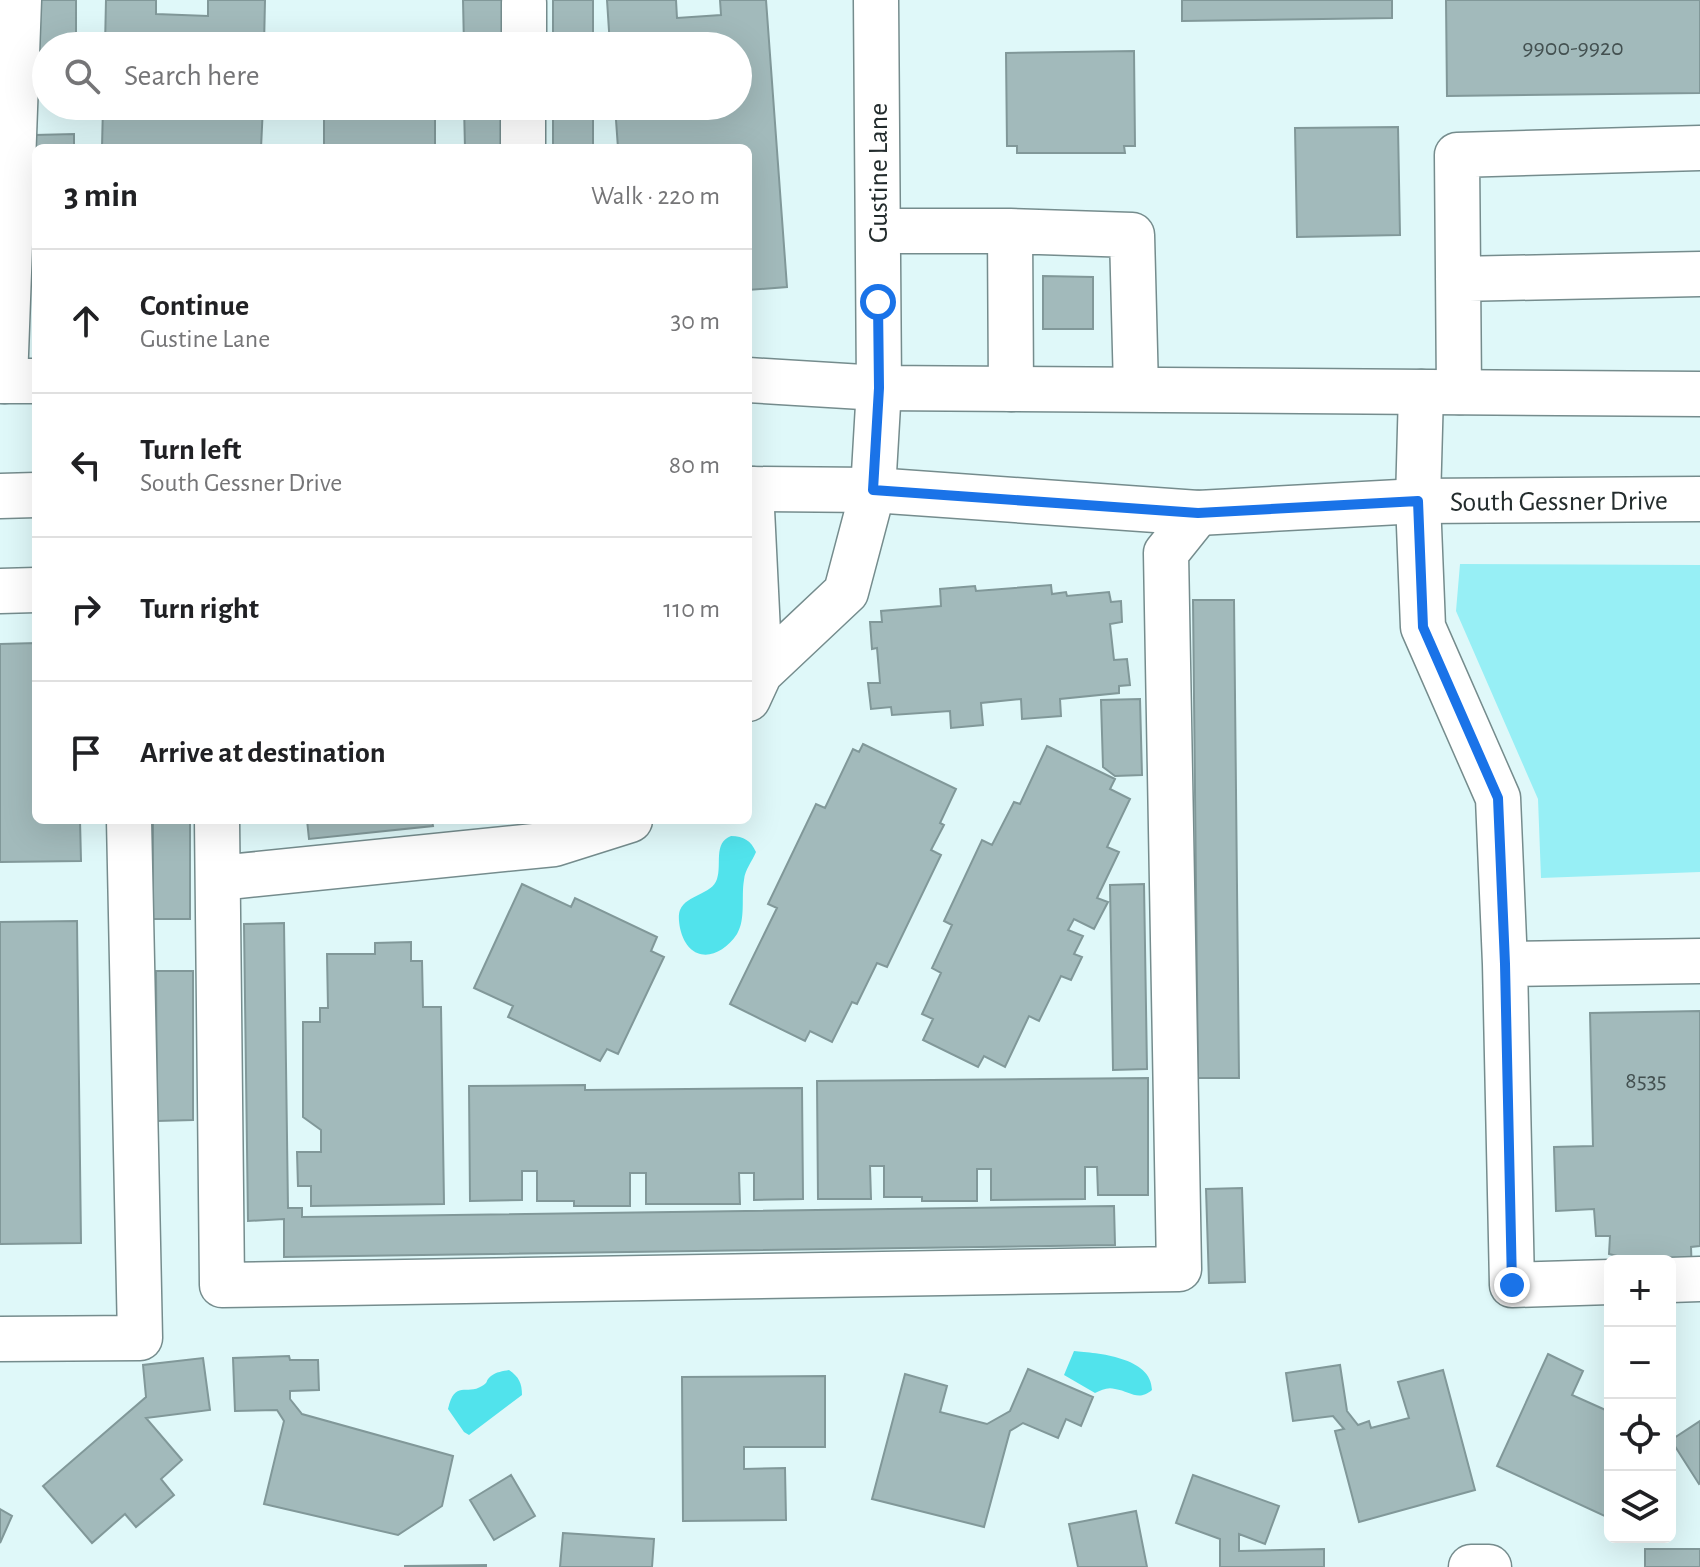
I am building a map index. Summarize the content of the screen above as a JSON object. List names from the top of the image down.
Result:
{
  "streets": {
    "main road": ["Gustine Lane", "South Gessner Drive"]
  },
  "crossings": [
    ["Gustine Lane", "South Gessner Drive"]
  ],
  "house_numbers": ["9900-9920", "8535"],
  "page": {
    "search": "Search here",
    "heading": ["3 min", "Walk · 220 m"],
    "list": [
      ["Continue", "Gustine Lane", "30 m"],
      ["Turn left", "South Gessner Drive", "80 m"],
      ["Turn right", "110 m"],
      "Arrive at destination"
    ],
    "map_buttons": ["+", "−"]
  }
}
